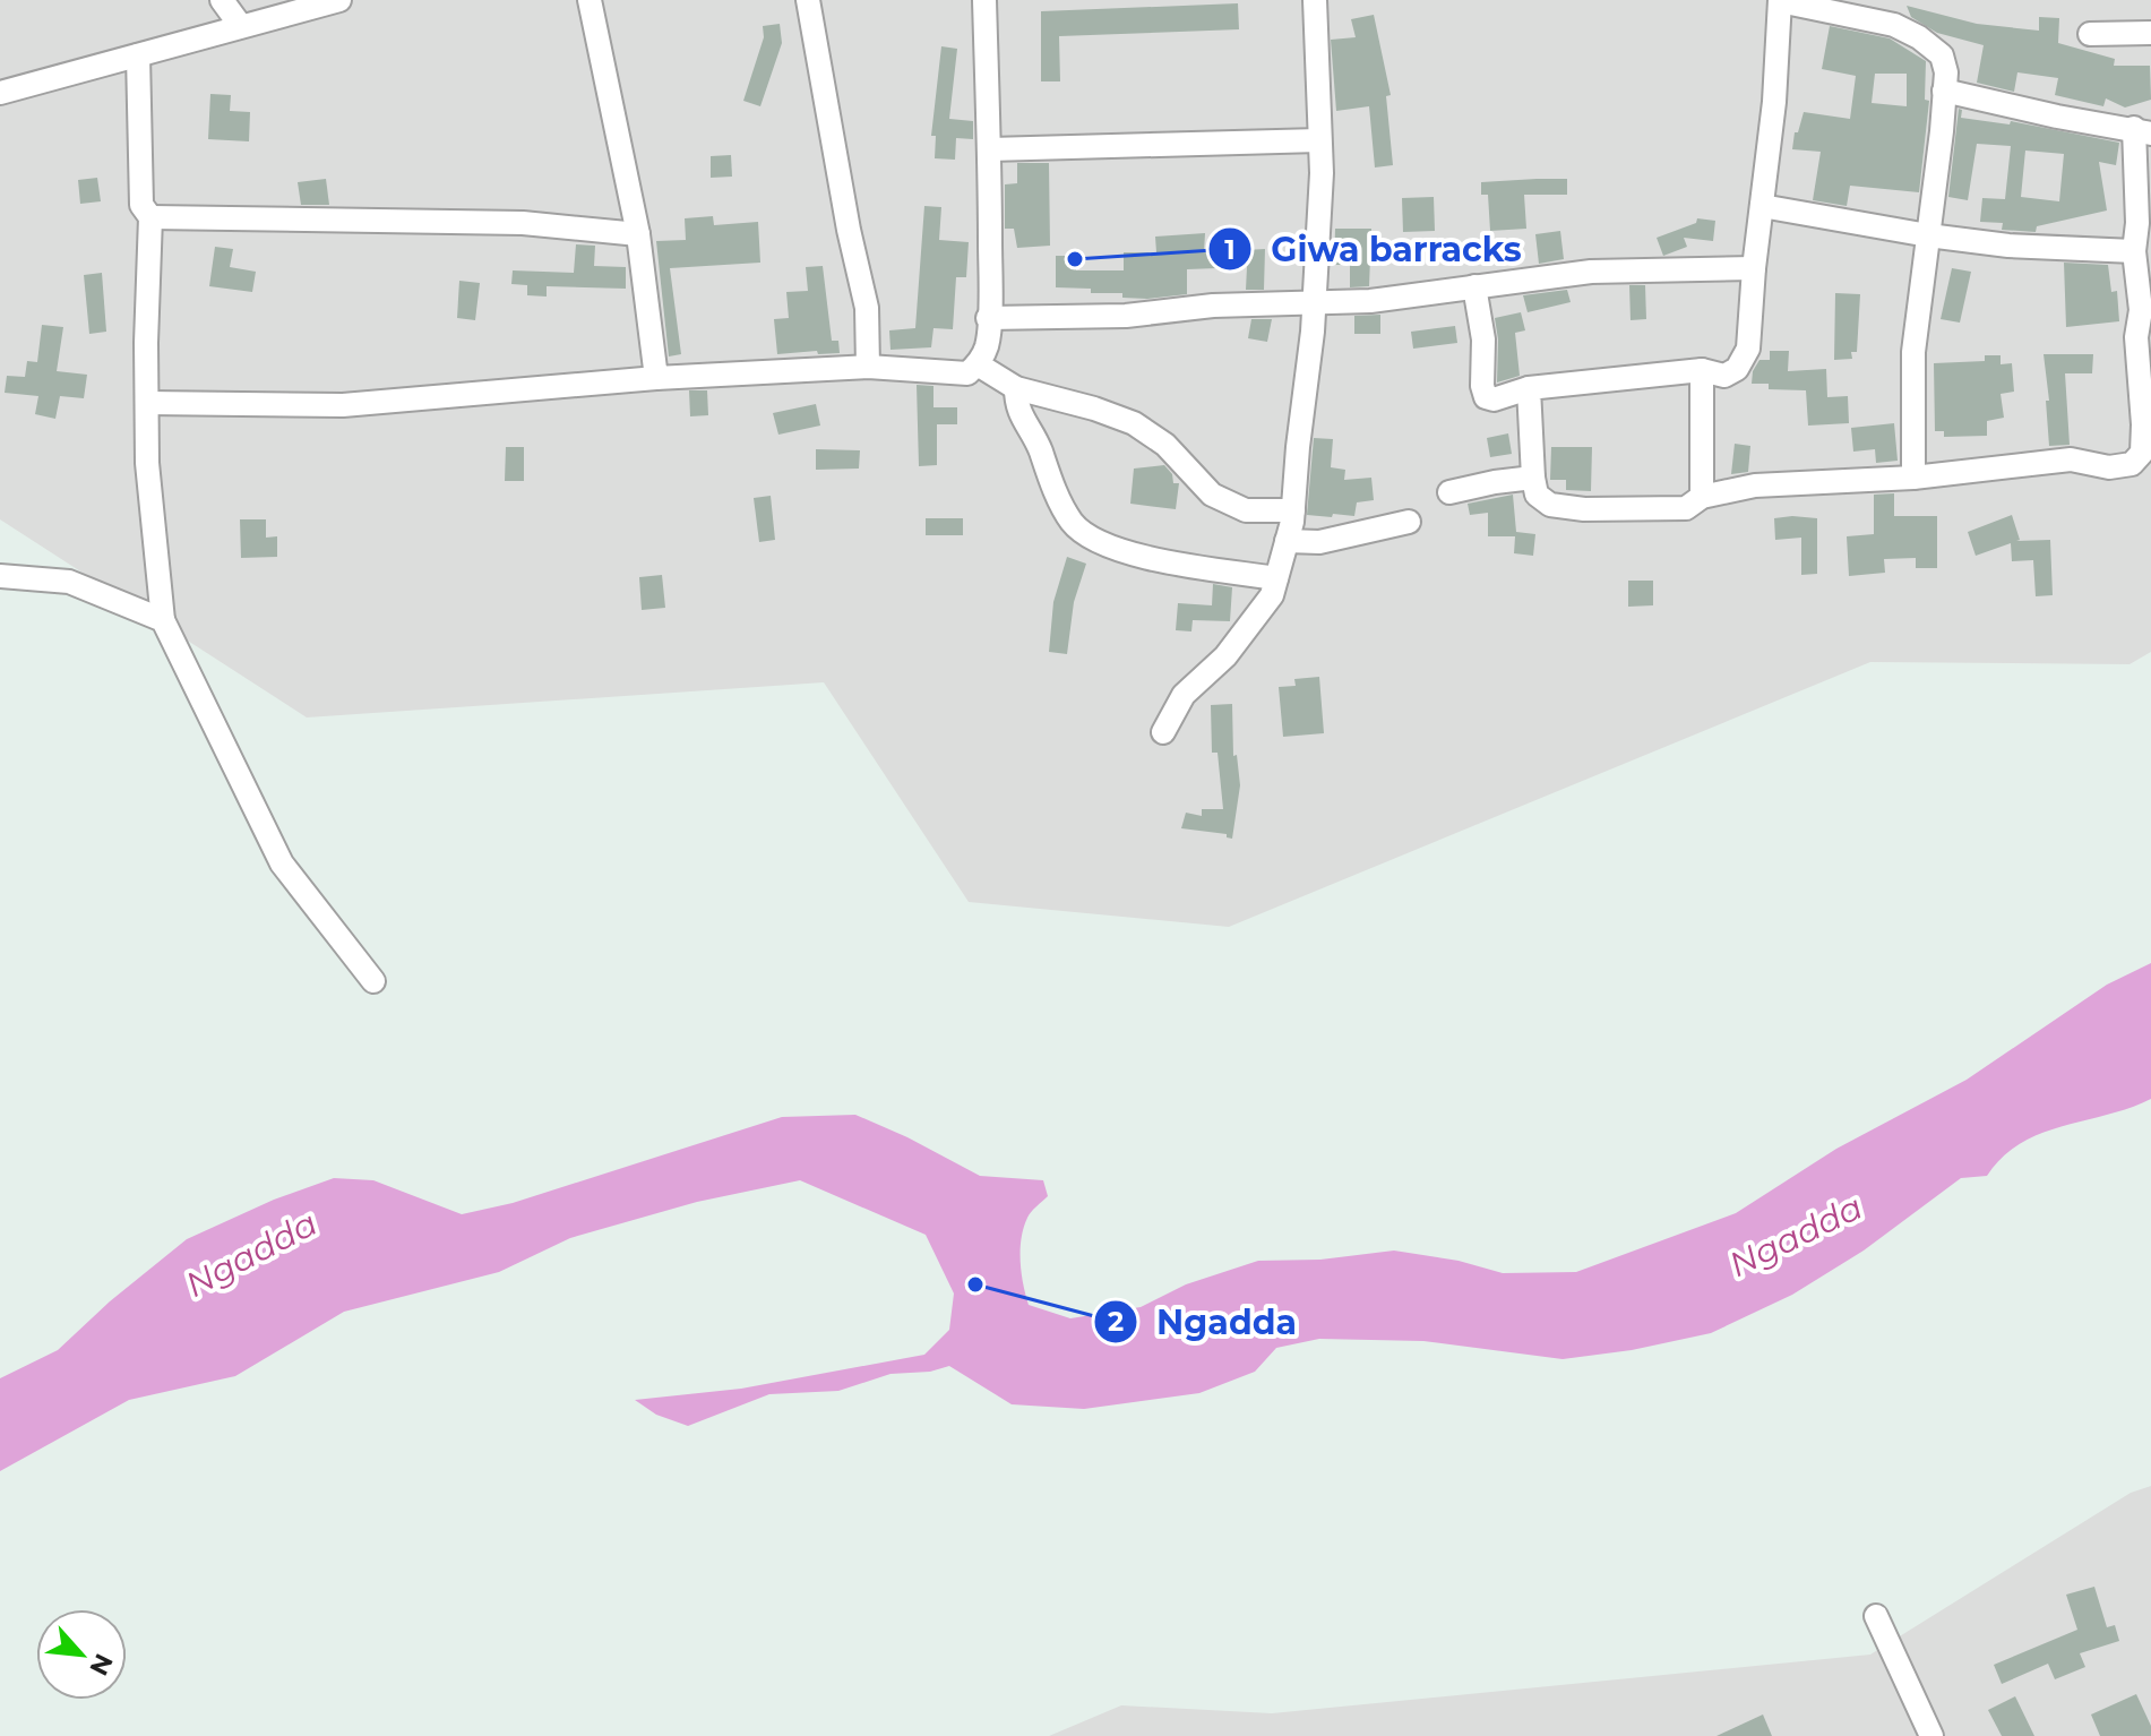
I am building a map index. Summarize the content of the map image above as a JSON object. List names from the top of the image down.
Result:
{
  "water": ["Ngadda"],
  "places": ["Giwa barracks", "Ngadda"],
  "north": "bottom right"
}
